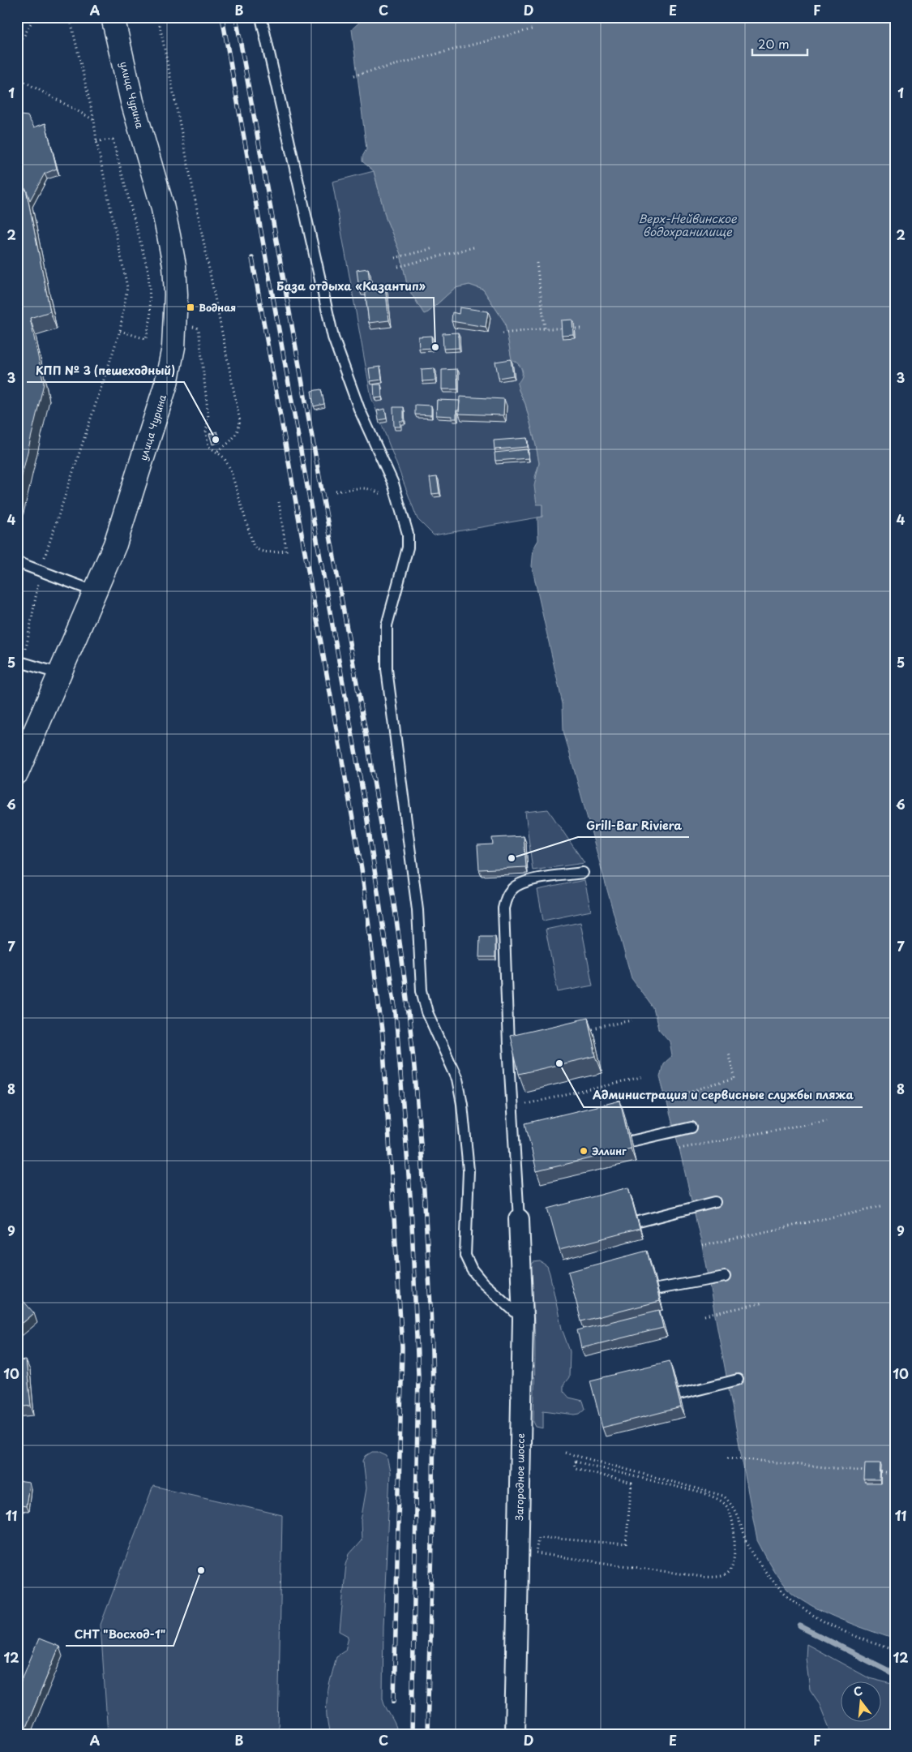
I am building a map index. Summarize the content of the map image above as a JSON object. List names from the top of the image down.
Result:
{
  "streets": {
    "street": ["улица Чурина", "Загородное шоссе"]
  },
  "water": ["Верх-Нейвинское водохранилище"],
  "places": {
    "transit": ["Водная"],
    "other": [
      "База отдыха «Казантип»",
      "КПП № 3 (пешеходный)",
      "Grill-Bar Riviera",
      "Администрация и сервисные службы пляжа",
      "Эллинг",
      "СНТ \"Восход-1\""
    ]
  },
  "scale_bar": "20 m",
  "north": "top",
  "grid": {
    "columns": [
      "A",
      "B",
      "C",
      "D",
      "E",
      "F"
    ],
    "rows": [
      "1",
      "2",
      "3",
      "4",
      "5",
      "6",
      "7",
      "8",
      "9",
      "10",
      "11",
      "12"
    ]
  }
}
